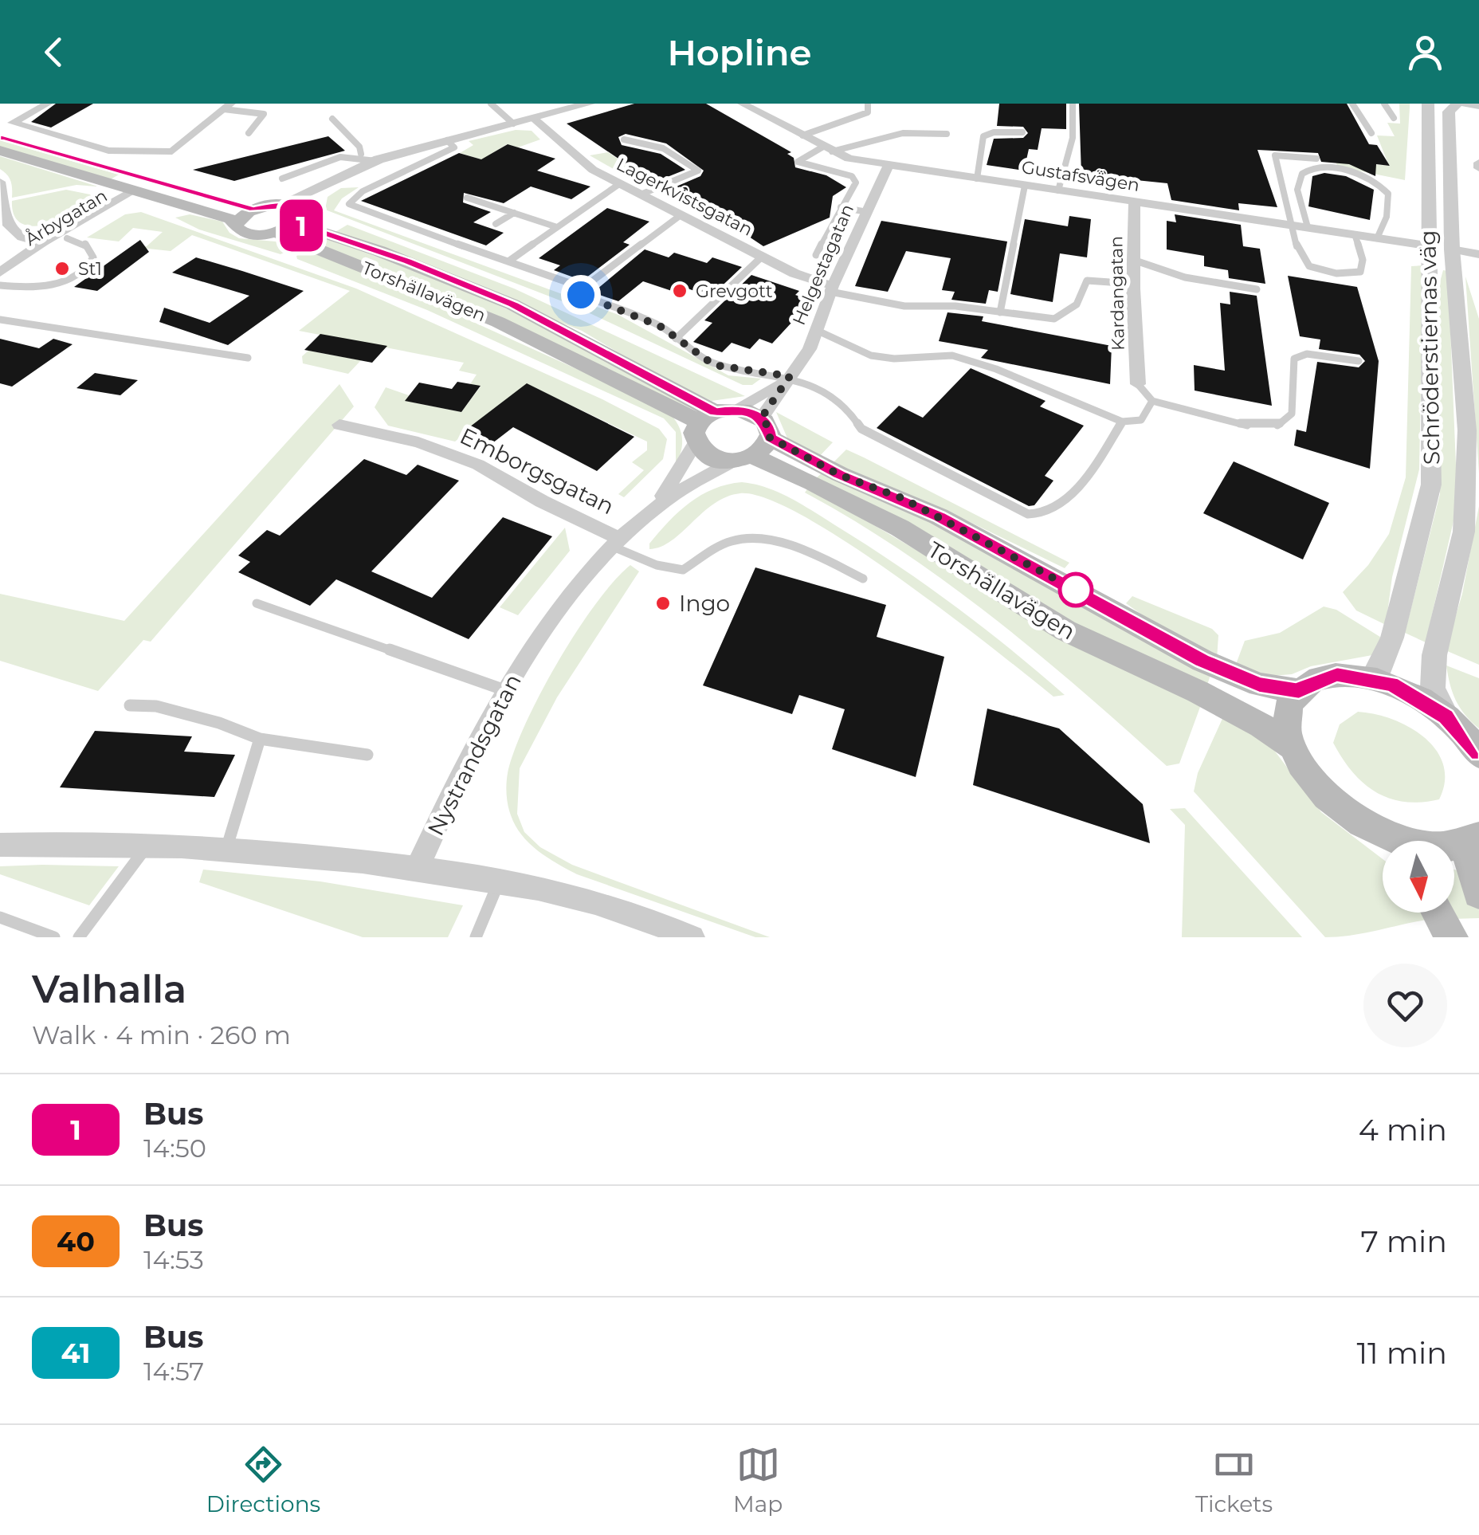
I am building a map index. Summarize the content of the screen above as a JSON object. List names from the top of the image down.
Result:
{
  "streets": {
    "main road": ["Torshällavägen"],
    "street": [
      "Gustafsvägen",
      "Lagerkvistsgatan",
      "Årbygatan",
      "Helgestagatan",
      "Kardangatan",
      "Schröderstiernas väg",
      "Emborgsgatan",
      "Nystrandsgatan"
    ]
  },
  "crossings": [
    ["Gustafsvägen", "Helgestagatan"],
    ["Gustafsvägen", "Kardangatan"],
    ["Gustafsvägen", "Schröderstiernas väg"],
    ["Lagerkvistsgatan", "Helgestagatan"],
    ["Helgestagatan", "Torshällavägen"],
    ["Helgestagatan", "Nystrandsgatan"],
    ["Torshällavägen", "Nystrandsgatan"],
    ["Emborgsgatan", "Nystrandsgatan"]
  ],
  "places": ["St1", "Grevgott", "Ingo"],
  "lines": ["bus line 1"],
  "north": "bottom",
  "page": {
    "header": "Hopline",
    "on_map": "1",
    "heading": ["Valhalla", "Walk · 4 min · 260 m"],
    "list": [
      {
        "mark": "1",
        "name": "Bus",
        "note": "14:50",
        "value": "4 min"
      },
      {
        "mark": "40",
        "name": "Bus",
        "note": "14:53",
        "value": "7 min"
      },
      {
        "mark": "41",
        "name": "Bus",
        "note": "14:57",
        "value": "11 min"
      }
    ],
    "tabs": ["Directions", "Map", "Tickets"]
  }
}
